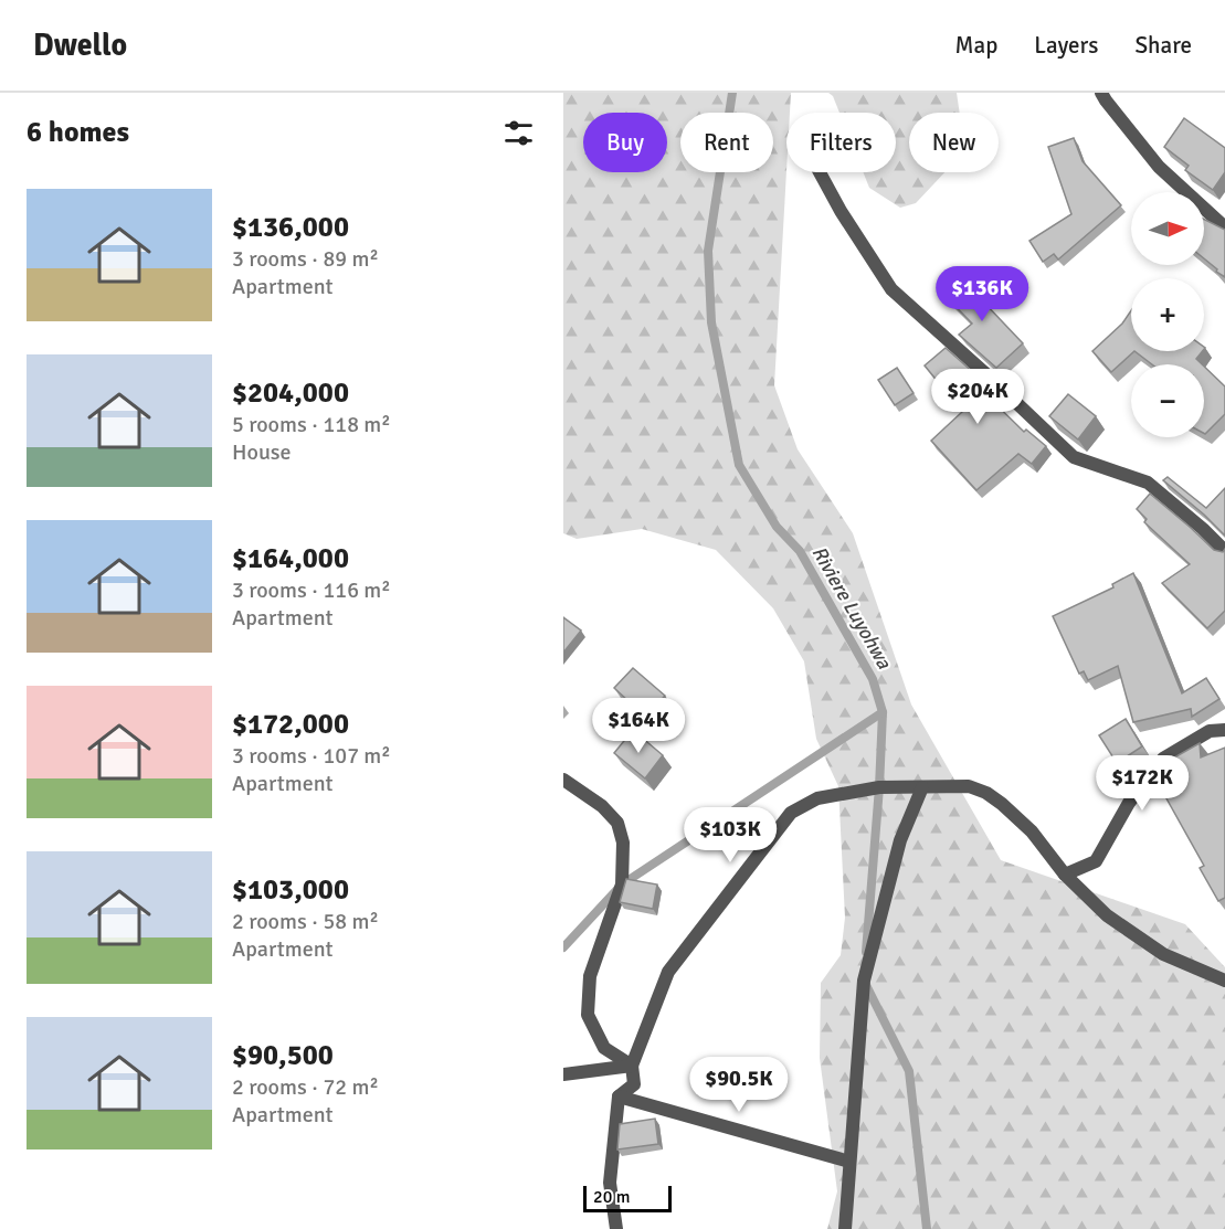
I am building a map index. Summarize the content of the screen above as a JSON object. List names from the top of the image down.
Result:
{
  "water": ["Riviere Luyohwa"],
  "scale_bar": "20 m",
  "north": "right",
  "page": {
    "header": "Dwello",
    "nav": ["Map", "Layers", "Share"],
    "heading": "6 homes",
    "chip": [
      "Buy",
      "Rent",
      "Filters",
      "New"
    ],
    "list": [
      {
        "name": "$136,000",
        "note": "3 rooms · 89 m² · Apartment"
      },
      {
        "name": "$204,000",
        "note": "5 rooms · 118 m² · House"
      },
      {
        "name": "$164,000",
        "note": "3 rooms · 116 m² · Apartment"
      },
      {
        "name": "$172,000",
        "note": "3 rooms · 107 m² · Apartment"
      },
      {
        "name": "$103,000",
        "note": "2 rooms · 58 m² · Apartment"
      },
      {
        "name": "$90,500",
        "note": "2 rooms · 72 m² · Apartment"
      }
    ],
    "map_buttons": ["+", "−"],
    "price": [
      "$136K",
      "$204K",
      "$164K",
      "$172K",
      "$103K",
      "$90.5K"
    ],
    "scale": "20 m"
  }
}
